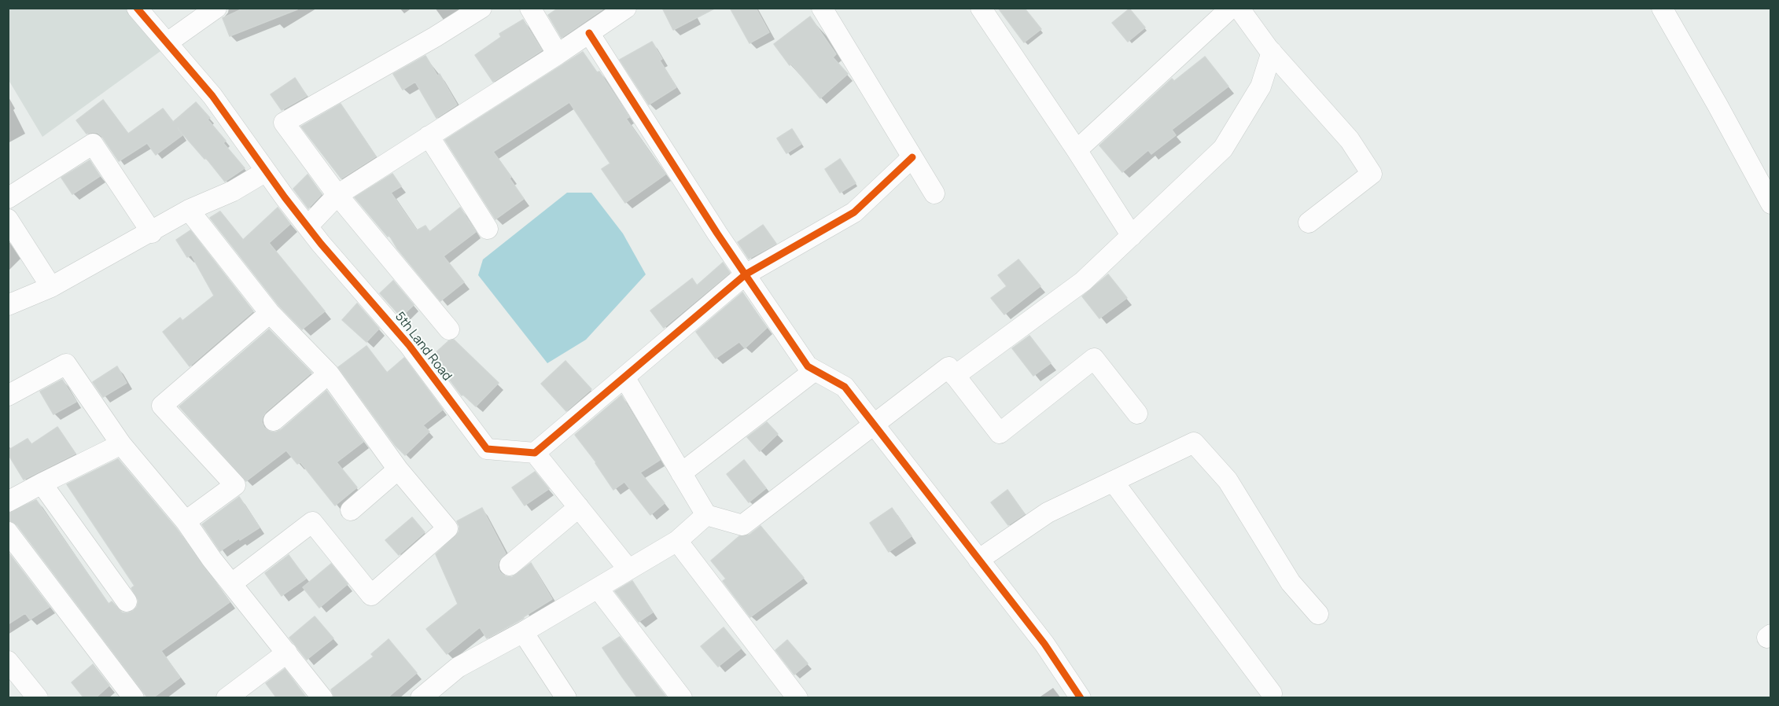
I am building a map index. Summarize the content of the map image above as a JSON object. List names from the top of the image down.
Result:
{
  "streets": {
    "street": ["5th Land Road"]
  }
}
